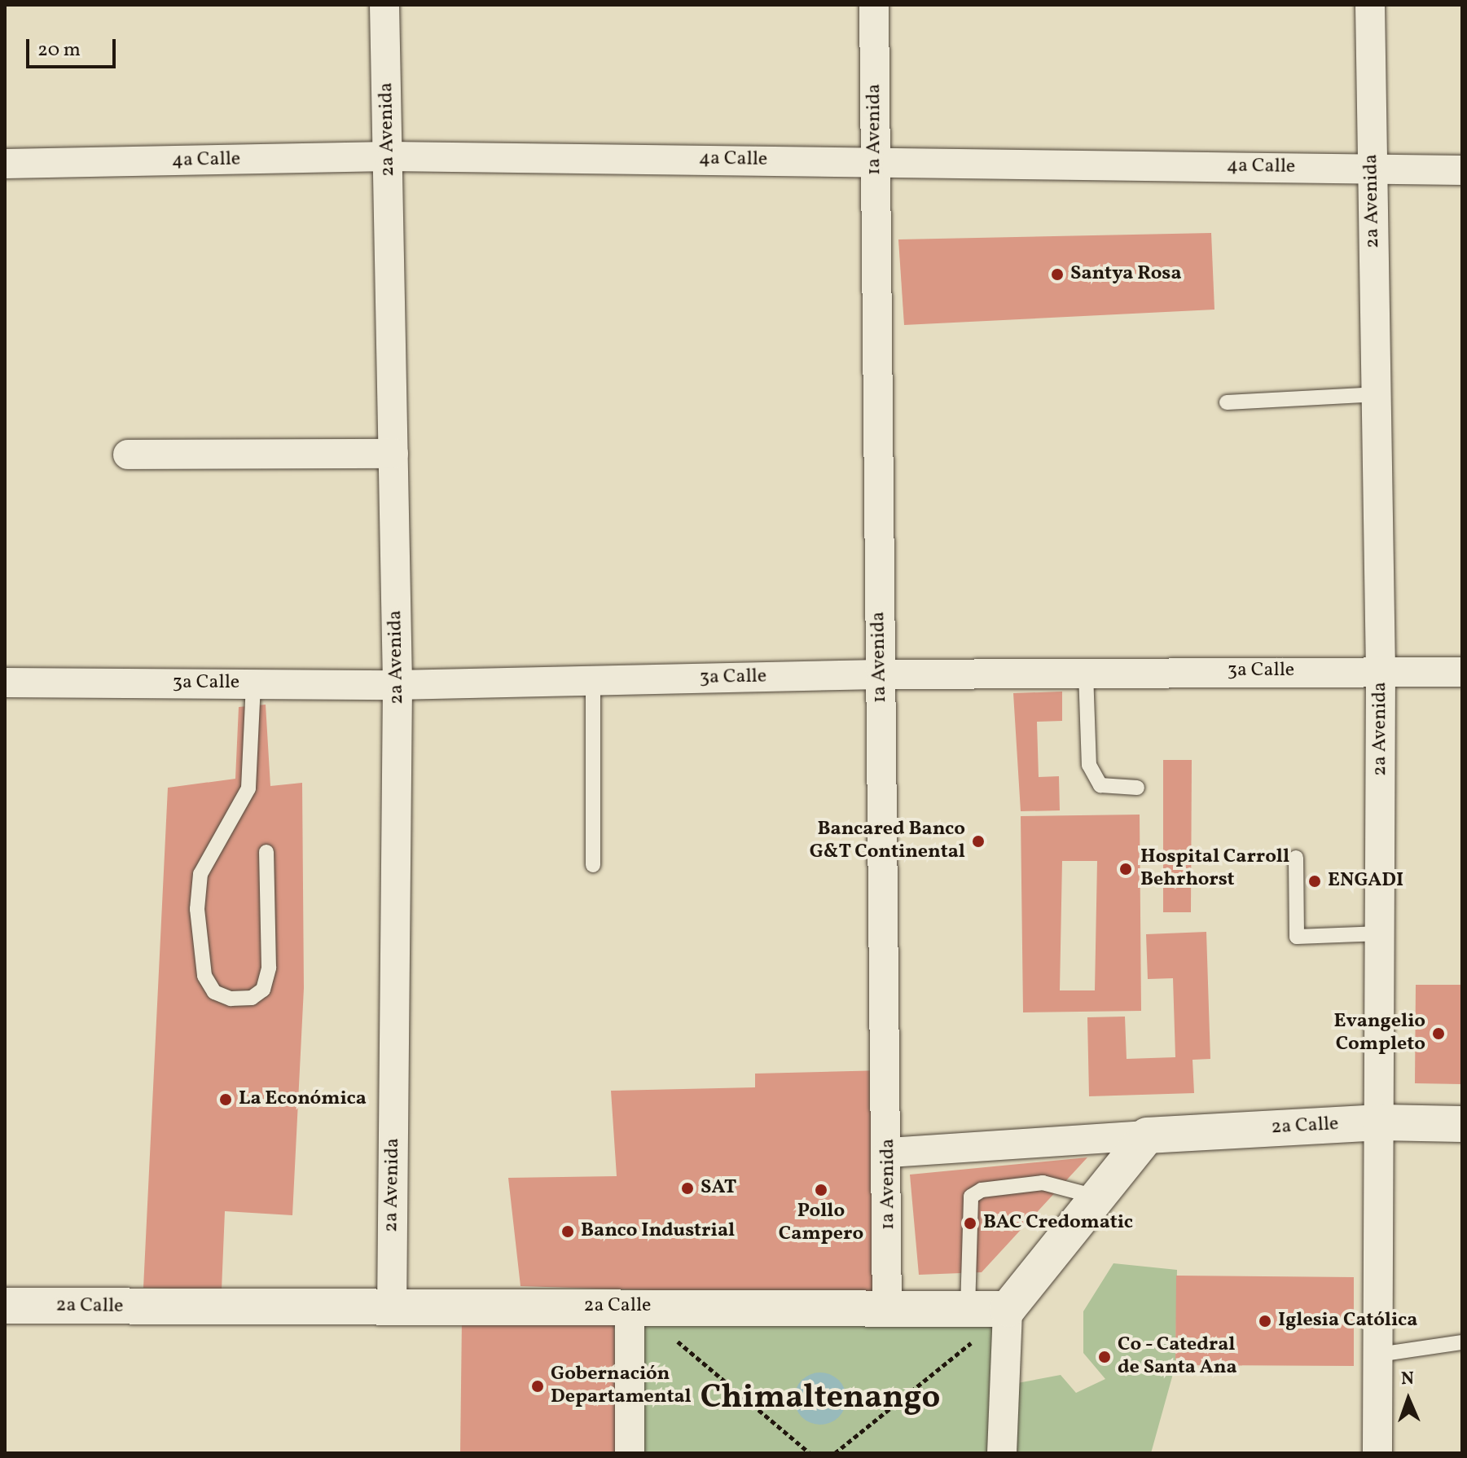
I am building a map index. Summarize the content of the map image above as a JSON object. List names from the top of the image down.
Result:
{
  "streets": {
    "main road": ["2a Calle"],
    "street": [
      "2a Avenida",
      "1a Avenida",
      "4a Calle",
      "3a Calle"
    ]
  },
  "crossings": [
    ["2a Avenida", "4a Calle"],
    ["2a Avenida", "3a Calle"],
    ["2a Avenida", "2a Calle"],
    ["1a Avenida", "4a Calle"],
    ["1a Avenida", "3a Calle"],
    ["1a Avenida", "2a Calle"]
  ],
  "districts": ["Chimaltenango"],
  "places": [
    "Santya Rosa",
    "Bancared Banco G&T Continental",
    "Hospital Carroll Behrhorst",
    "ENGADI",
    "Evangelio Completo",
    "La Económica",
    "SAT",
    "Pollo Campero",
    "BAC Credomatic",
    "Banco Industrial",
    "Iglesia Católica",
    "Co - Catedral de Santa Ana",
    "Gobernación Departamental"
  ],
  "scale_bar": "20 m",
  "north": "top"
}
